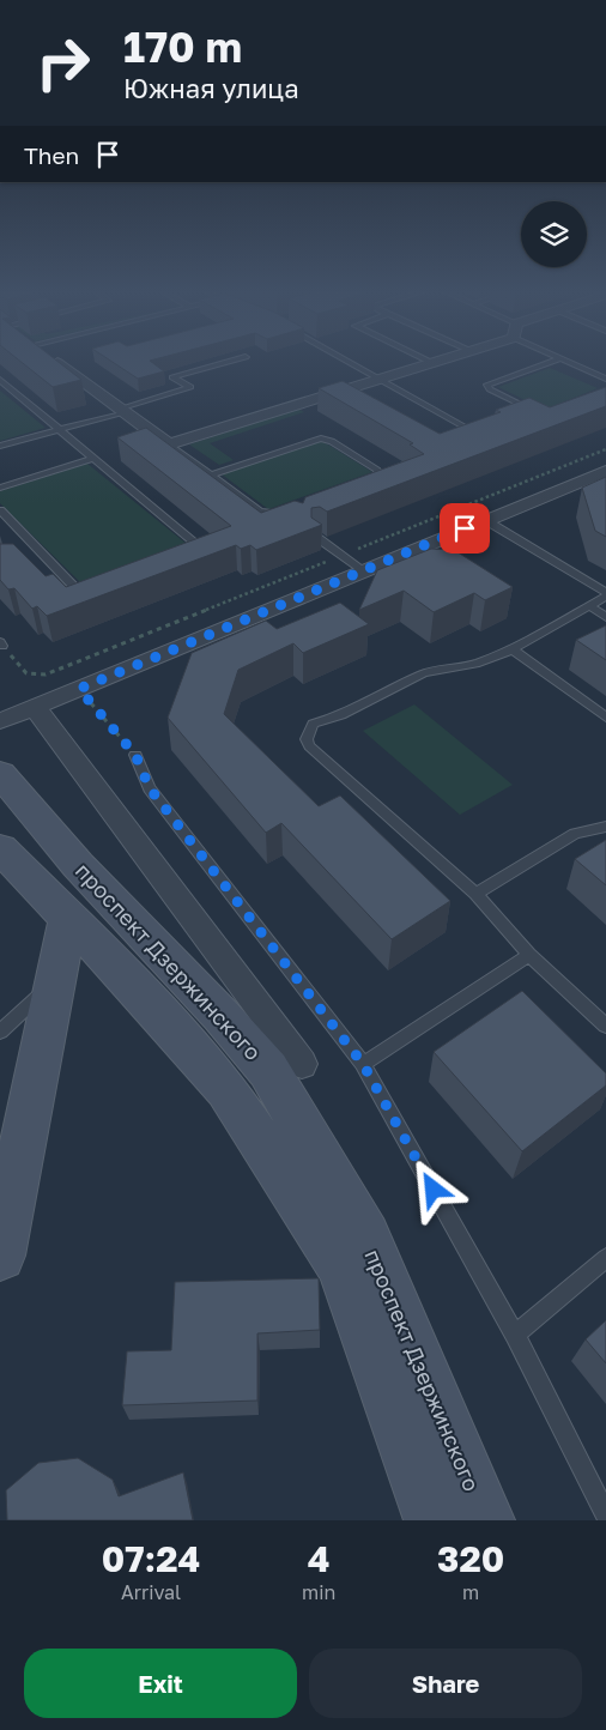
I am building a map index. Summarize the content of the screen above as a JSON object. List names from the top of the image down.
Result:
{
  "streets": {
    "street": ["проспект Дзержинского"]
  },
  "page": {
    "turn": ["170 m", "Южная улица"],
    "then": "Then",
    "eta": [
      "07:24",
      "Arrival",
      "4",
      "min",
      "320",
      "m"
    ],
    "buttons": ["Exit", "Share"]
  }
}
